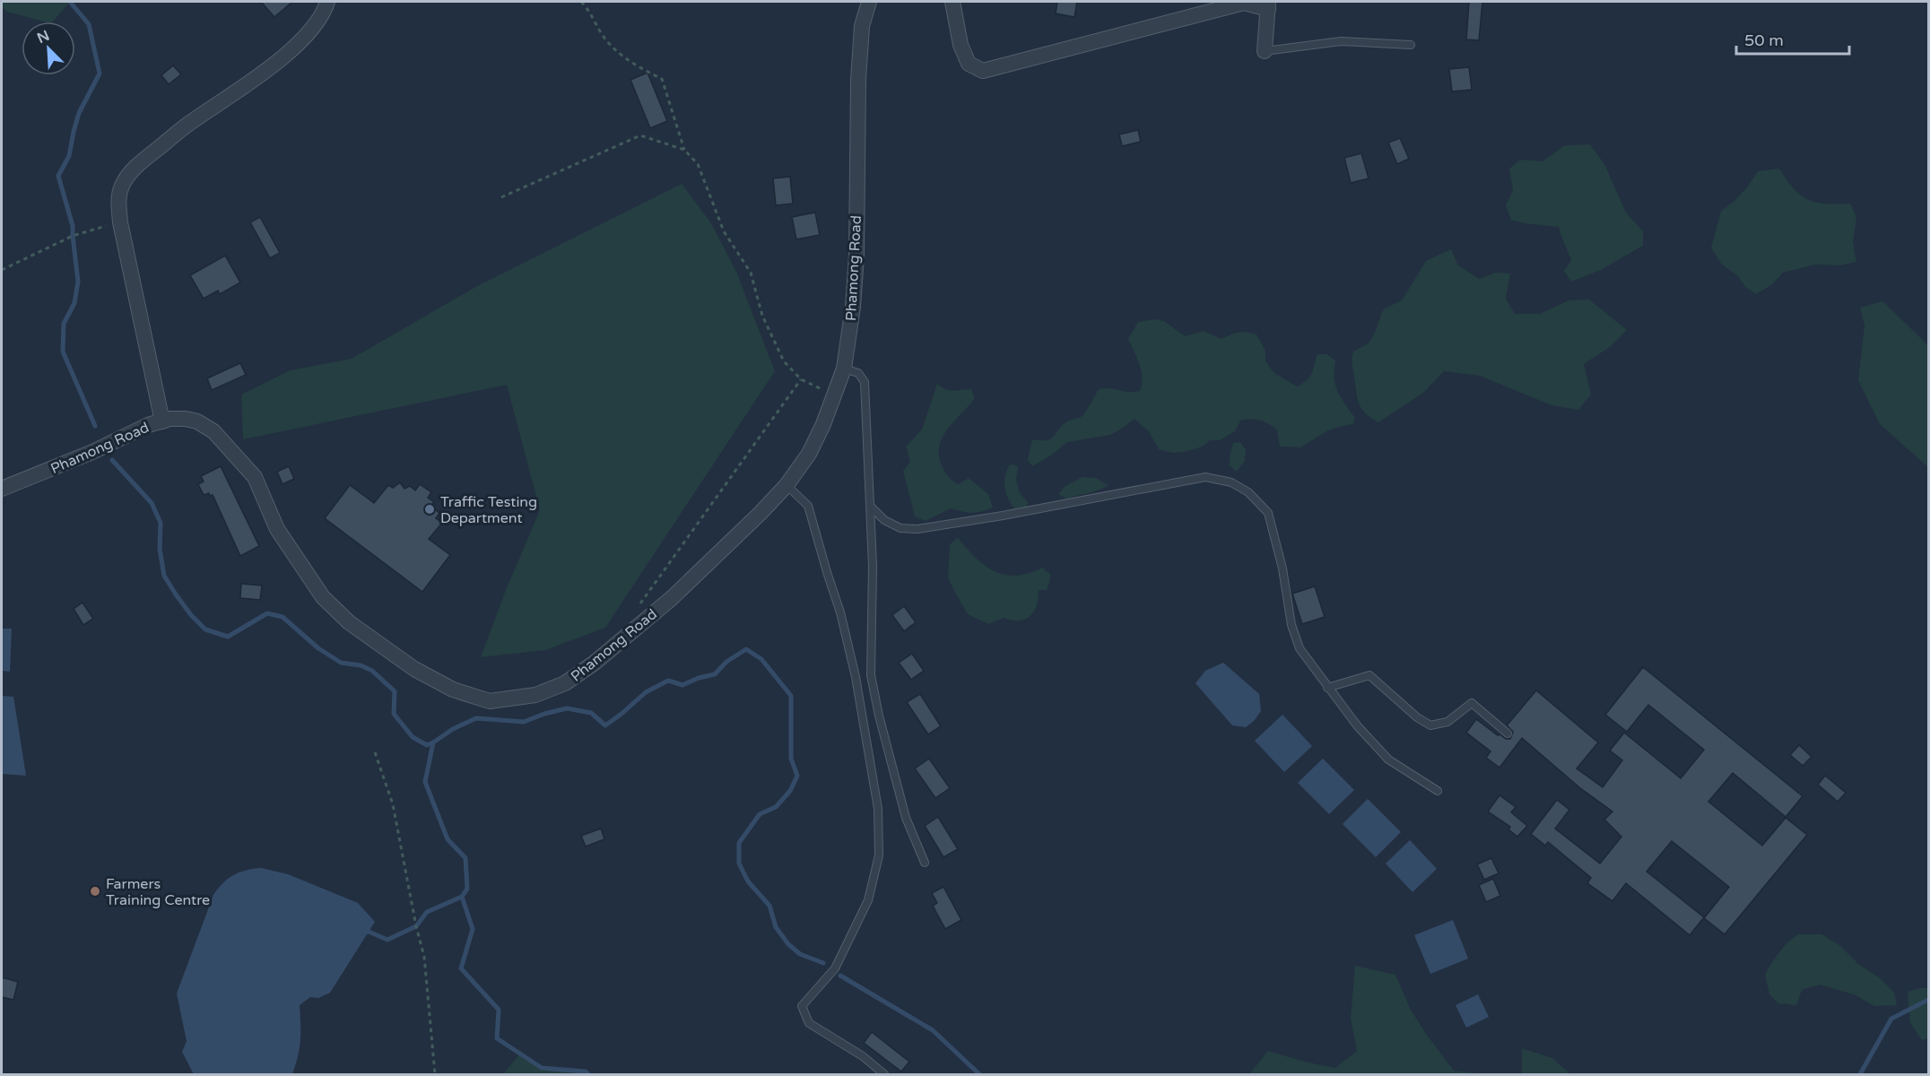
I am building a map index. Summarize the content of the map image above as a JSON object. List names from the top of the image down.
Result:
{
  "streets": {
    "street": ["Phamong Road"]
  },
  "places": ["Traffic Testing Department", "Farmers Training Centre"],
  "scale_bar": "50 m",
  "north": "top left"
}
